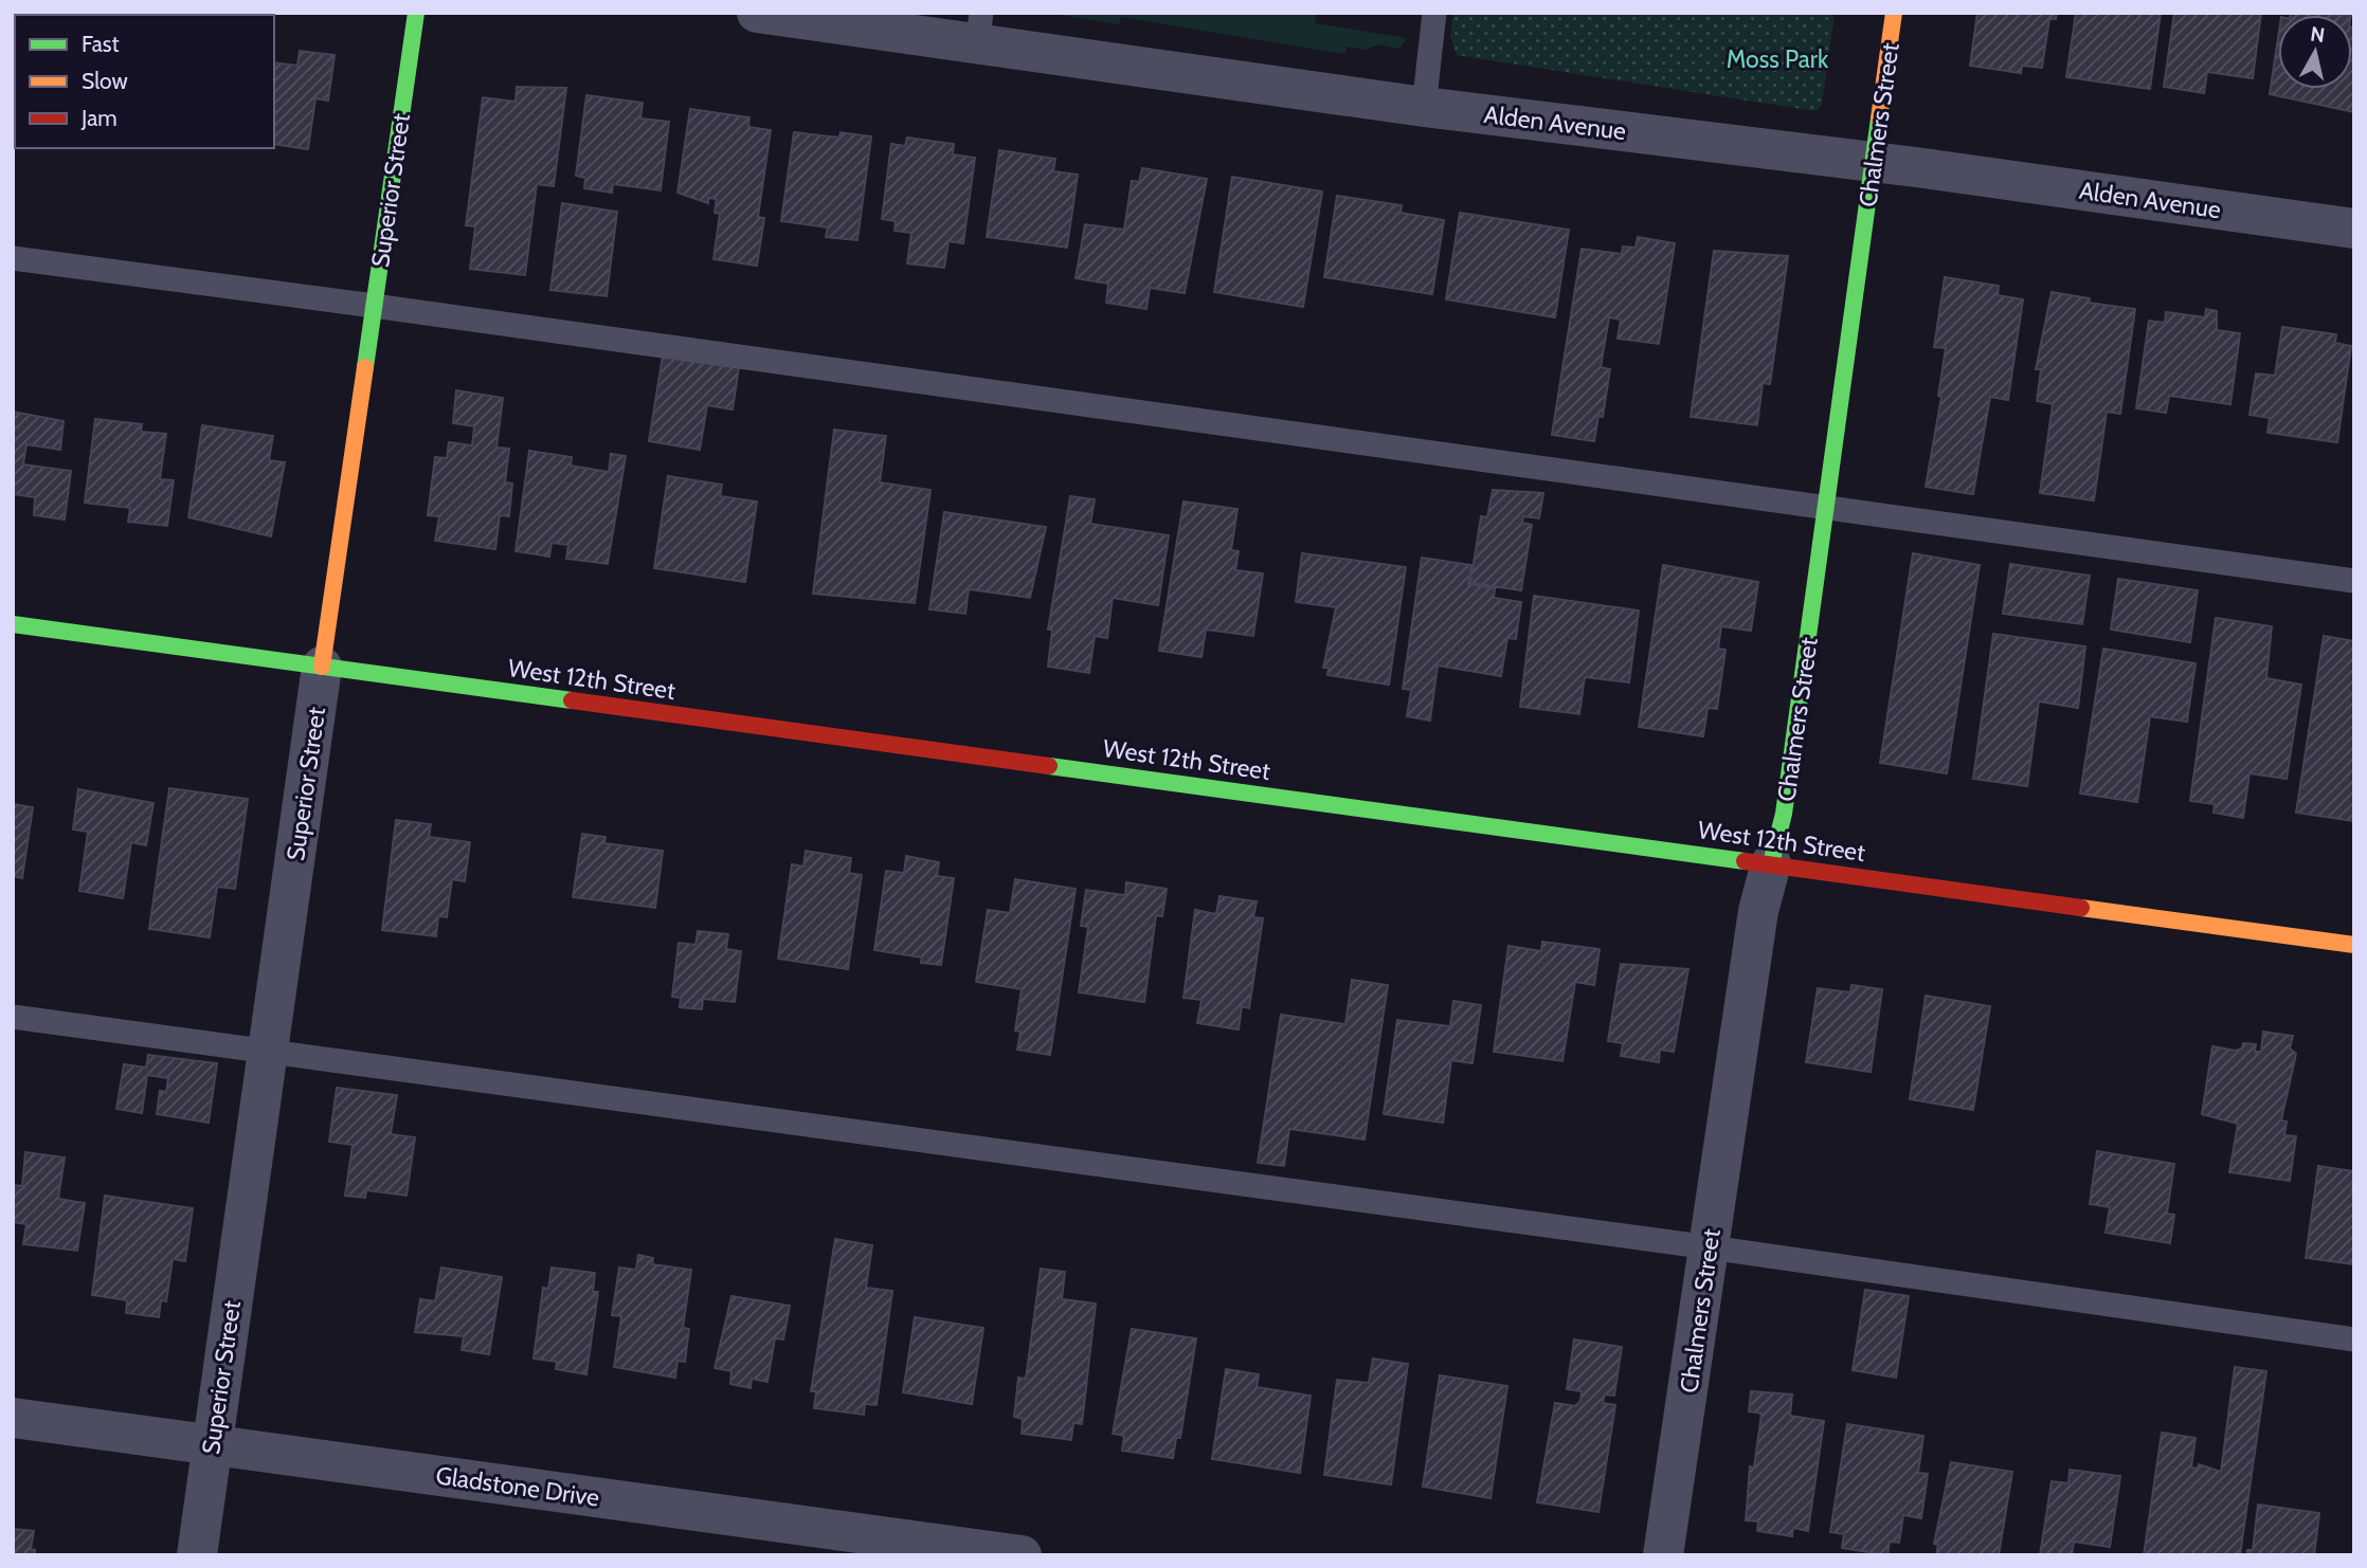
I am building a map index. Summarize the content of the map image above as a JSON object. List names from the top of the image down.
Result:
{
  "streets": {
    "street": [
      "Alden Avenue",
      "Chalmers Street",
      "Superior Street",
      "West 12th Street",
      "Gladstone Drive"
    ]
  },
  "crossings": [
    ["Alden Avenue", "Chalmers Street"],
    ["Chalmers Street", "West 12th Street"],
    ["Superior Street", "West 12th Street"],
    ["Superior Street", "Gladstone Drive"]
  ],
  "parks": ["Moss Park"],
  "legend": ["Fast", "Slow", "Jam"],
  "north": "top"
}
